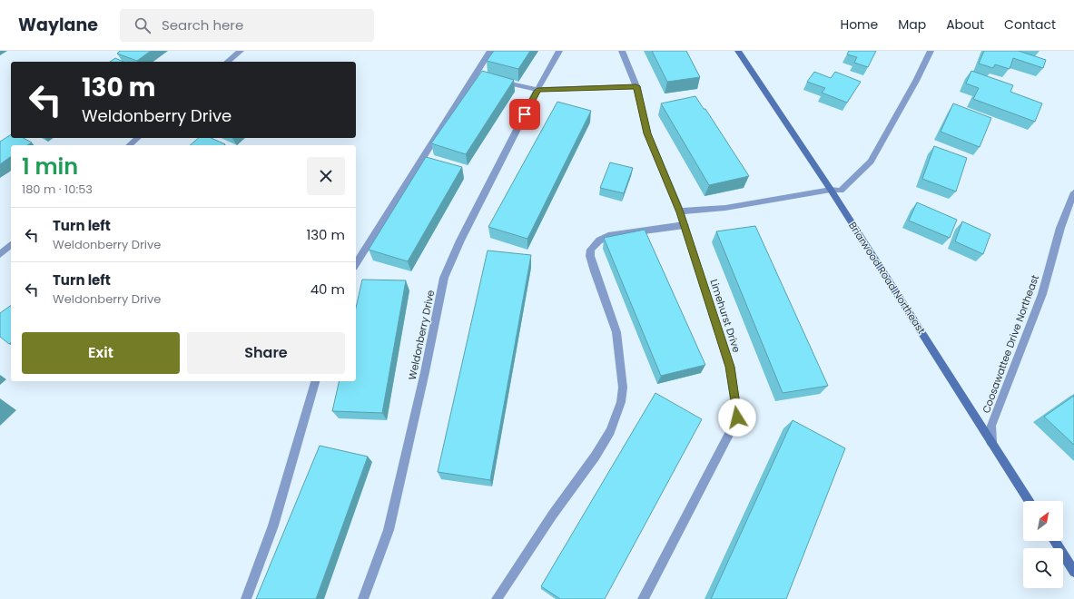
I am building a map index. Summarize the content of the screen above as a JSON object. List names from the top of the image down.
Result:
{
  "streets": {
    "street": [
      "Briarwood Road Northeast",
      "Limehurst Drive",
      "Weldonberry Drive",
      "Coosawattee Drive Northeast"
    ]
  },
  "crossings": [
    ["Briarwood Road Northeast", "Coosawattee Drive Northeast"]
  ],
  "north": "top right",
  "page": {
    "header": "Waylane",
    "search": "Search here",
    "nav": [
      "Home",
      "Map",
      "About",
      "Contact"
    ],
    "turn": ["130 m", "Weldonberry Drive"],
    "heading": ["1 min", "180 m · 10:53"],
    "list": [
      {
        "name": "Turn left",
        "note": "Weldonberry Drive",
        "value": "130 m"
      },
      {
        "name": "Turn left",
        "note": "Weldonberry Drive",
        "value": "40 m"
      }
    ],
    "buttons": ["Exit", "Share"]
  }
}
